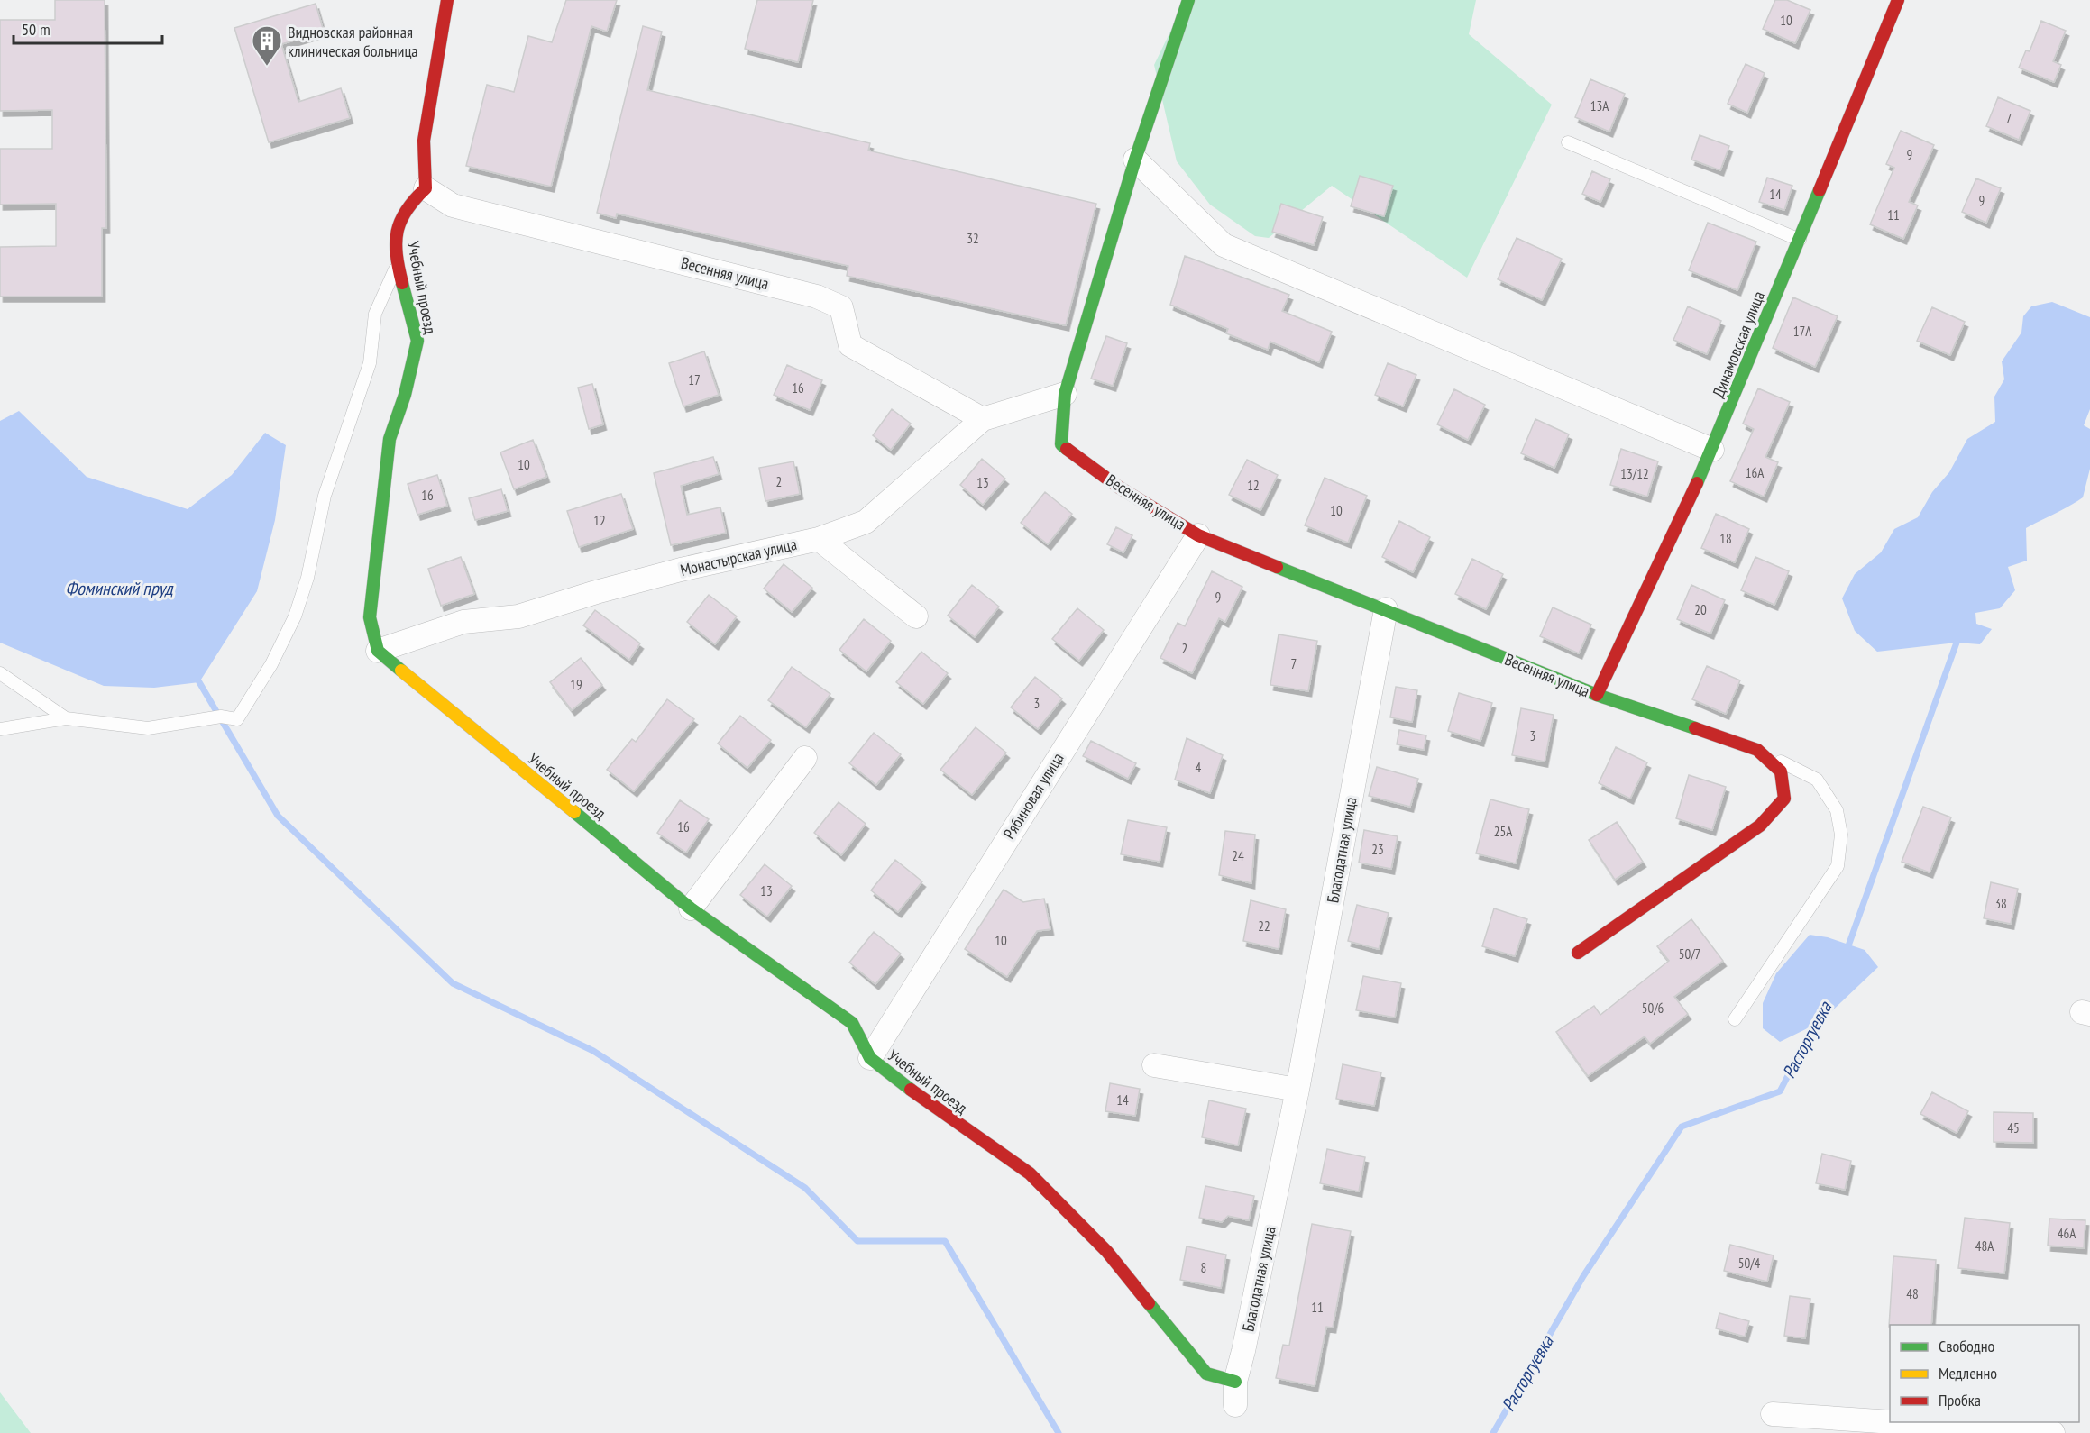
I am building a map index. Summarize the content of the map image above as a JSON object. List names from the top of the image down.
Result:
{
  "streets": {
    "street": [
      "Весенняя улица",
      "Учебный проезд",
      "Динамовская улица",
      "Монастырская улица",
      "Рябиновая улица",
      "Благодатная улица"
    ]
  },
  "crossings": [
    ["Весенняя улица", "Учебный проезд"],
    ["Весенняя улица", "Динамовская улица"],
    ["Весенняя улица", "Монастырская улица"],
    ["Весенняя улица", "Рябиновая улица"],
    ["Весенняя улица", "Благодатная улица"],
    ["Учебный проезд", "Монастырская улица"],
    ["Учебный проезд", "Рябиновая улица"],
    ["Учебный проезд", "Благодатная улица"]
  ],
  "water": ["Фоминский пруд", "Расторгуевка"],
  "places": {
    "building": ["Видновская районная клиническая больница"]
  },
  "house_numbers": [
    "10",
    "13А",
    "7",
    "9",
    "14",
    "9",
    "11",
    "32",
    "17А",
    "17",
    "16",
    "10",
    "16А",
    "13/12",
    "2",
    "13",
    "12",
    "16",
    "10",
    "12",
    "18",
    "9",
    "20",
    "2",
    "7",
    "19",
    "3",
    "3",
    "4",
    "16",
    "25А",
    "23",
    "24",
    "13",
    "38",
    "22",
    "10",
    "50/7",
    "50/6",
    "14",
    "45",
    "46А",
    "48А",
    "50/4",
    "8",
    "48",
    "11"
  ],
  "legend": ["Свободно", "Медленно", "Пробка"],
  "scale_bar": "50 m"
}
